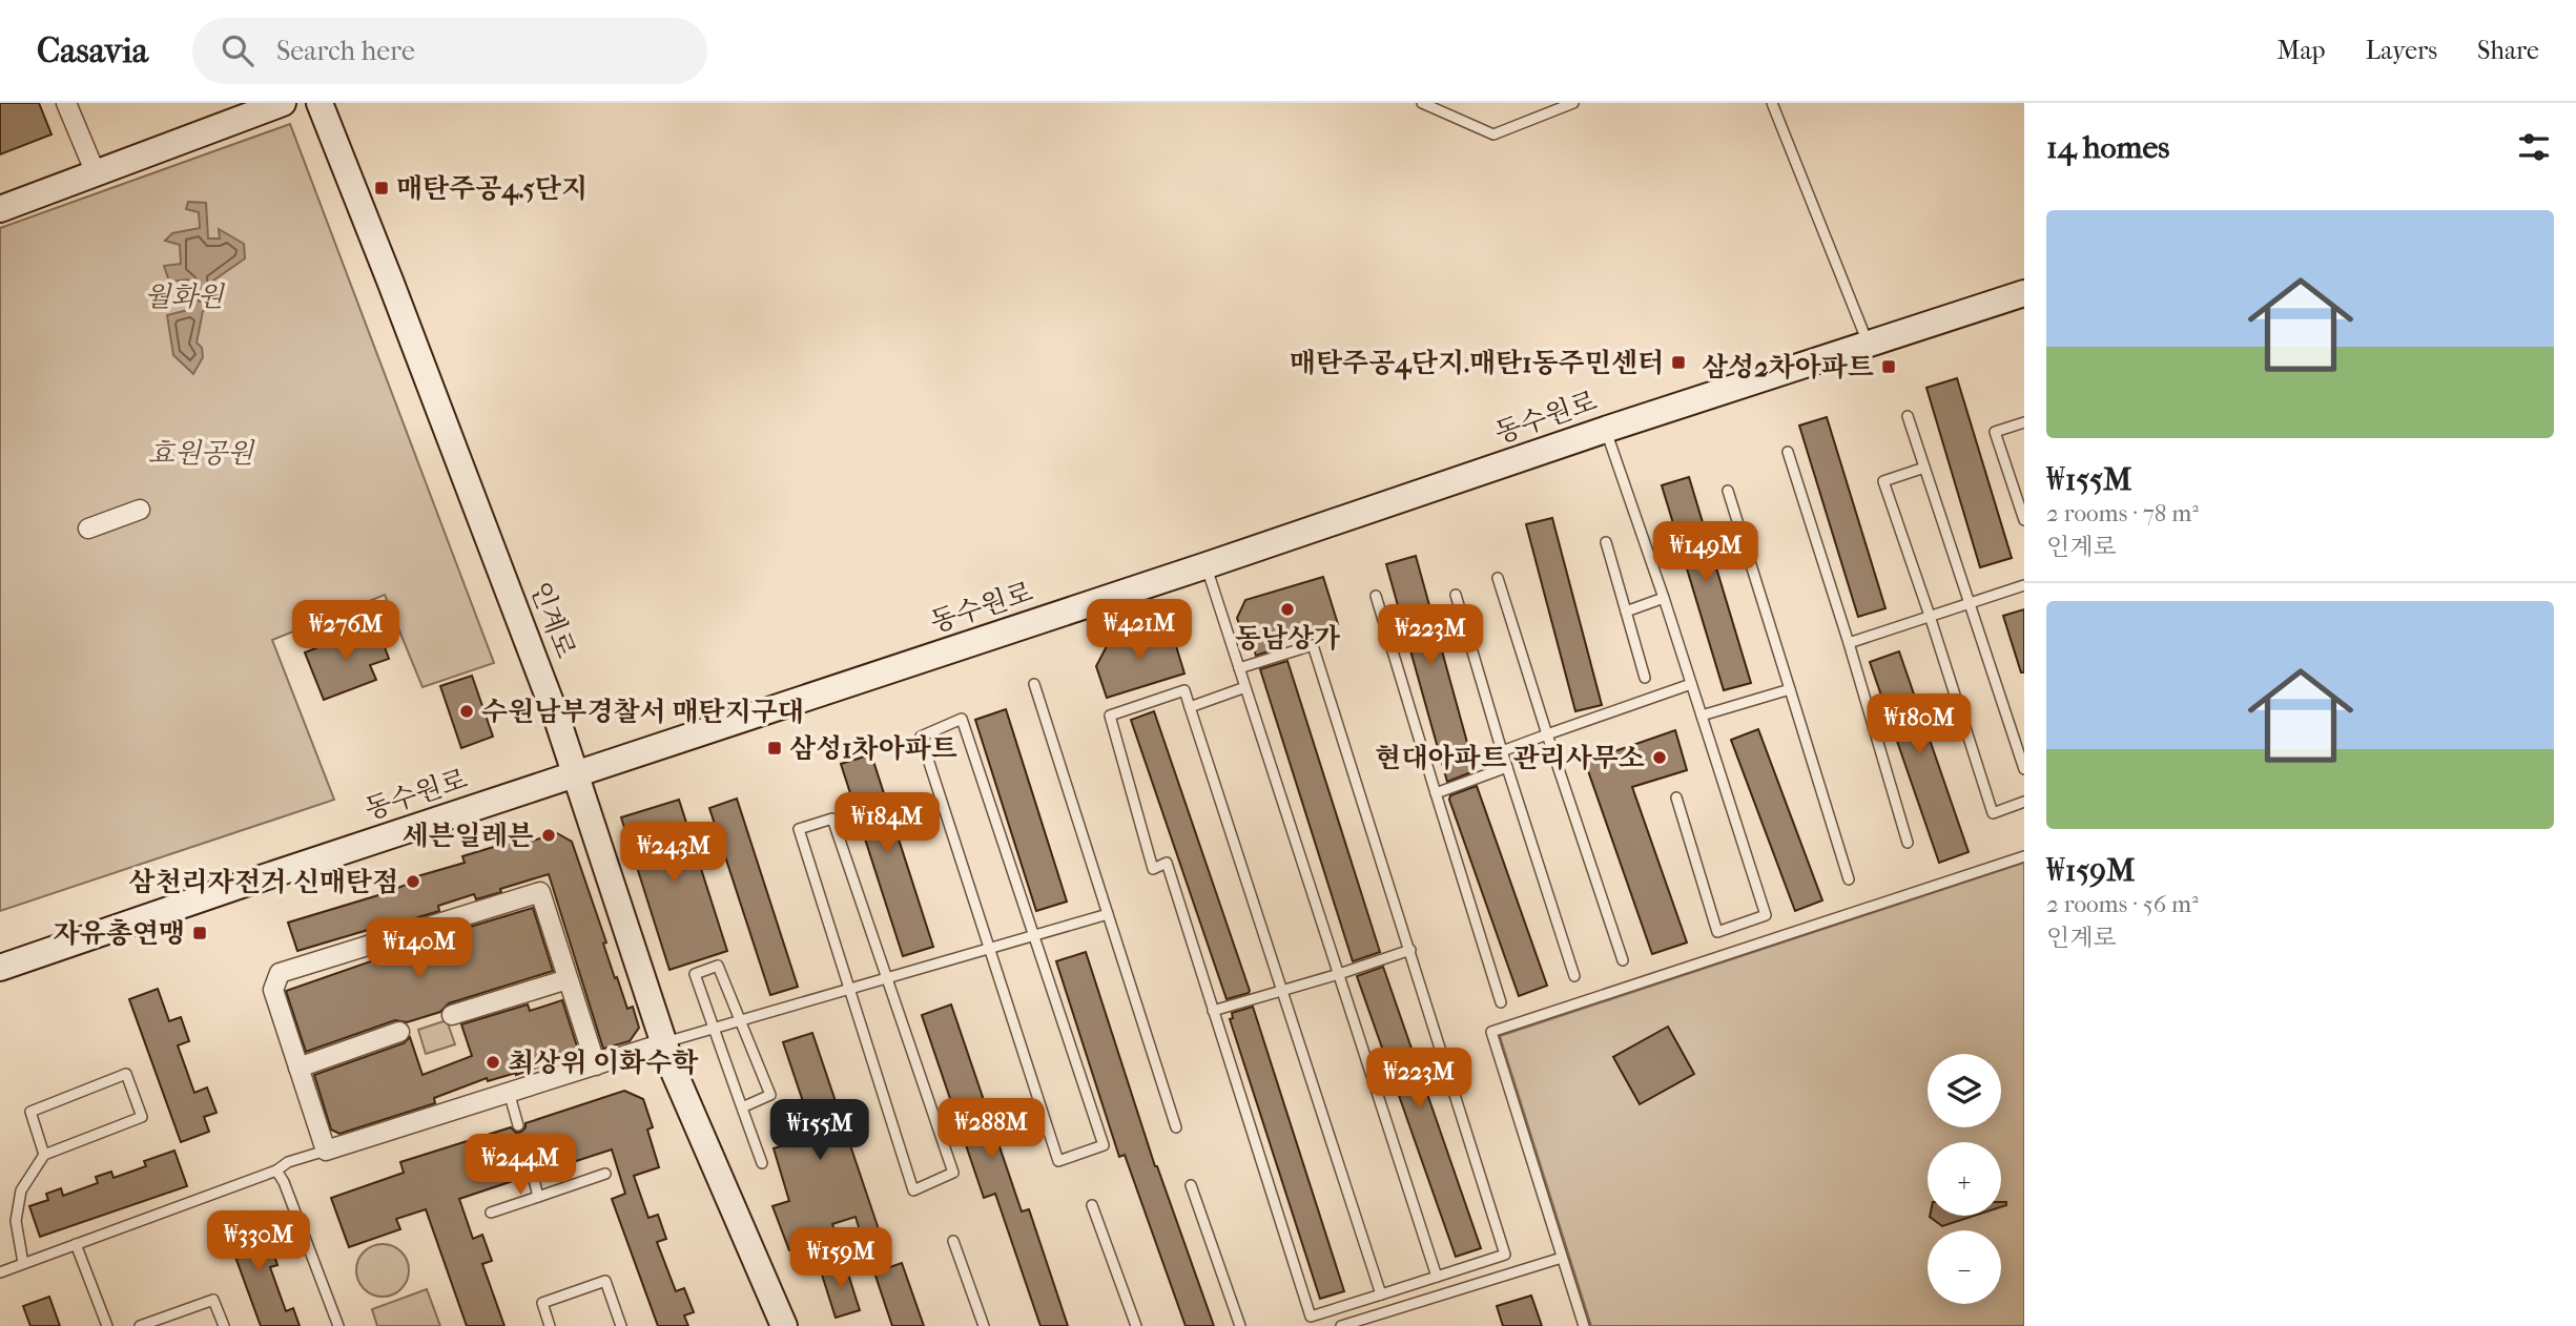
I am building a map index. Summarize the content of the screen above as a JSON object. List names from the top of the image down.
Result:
{
  "streets": {
    "main road": ["동수원로", "인계로"]
  },
  "crossings": [
    ["동수원로", "인계로"]
  ],
  "parks": ["월화원", "효원공원"],
  "places": {
    "transit": [
      "매탄주공4.5단지",
      "매탄주공4단지.매탄1동주민센터",
      "삼성2차아파트",
      "삼성1차아파트",
      "자유총연맹"
    ],
    "other": [
      "동남상가",
      "수원남부경찰서 매탄지구대",
      "현대아파트 관리사무소",
      "세븐일레븐",
      "삼천리자전거 신매탄점",
      "최상위 이화수학"
    ]
  },
  "page": {
    "header": "Casavia",
    "search": "Search here",
    "nav": ["Map", "Layers", "Share"],
    "heading": "14 homes",
    "list": [
      {
        "name": "₩155M",
        "note": "2 rooms · 78 m² · 인계로"
      },
      {
        "name": "₩159M",
        "note": "2 rooms · 56 m² · 인계로"
      }
    ],
    "price": [
      "₩149M",
      "₩421M",
      "₩276M",
      "₩223M",
      "₩180M",
      "₩184M",
      "₩243M",
      "₩140M",
      "₩223M",
      "₩288M",
      "₩155M",
      "₩244M",
      "₩330M",
      "₩159M"
    ],
    "map_buttons": ["+", "−"]
  }
}
